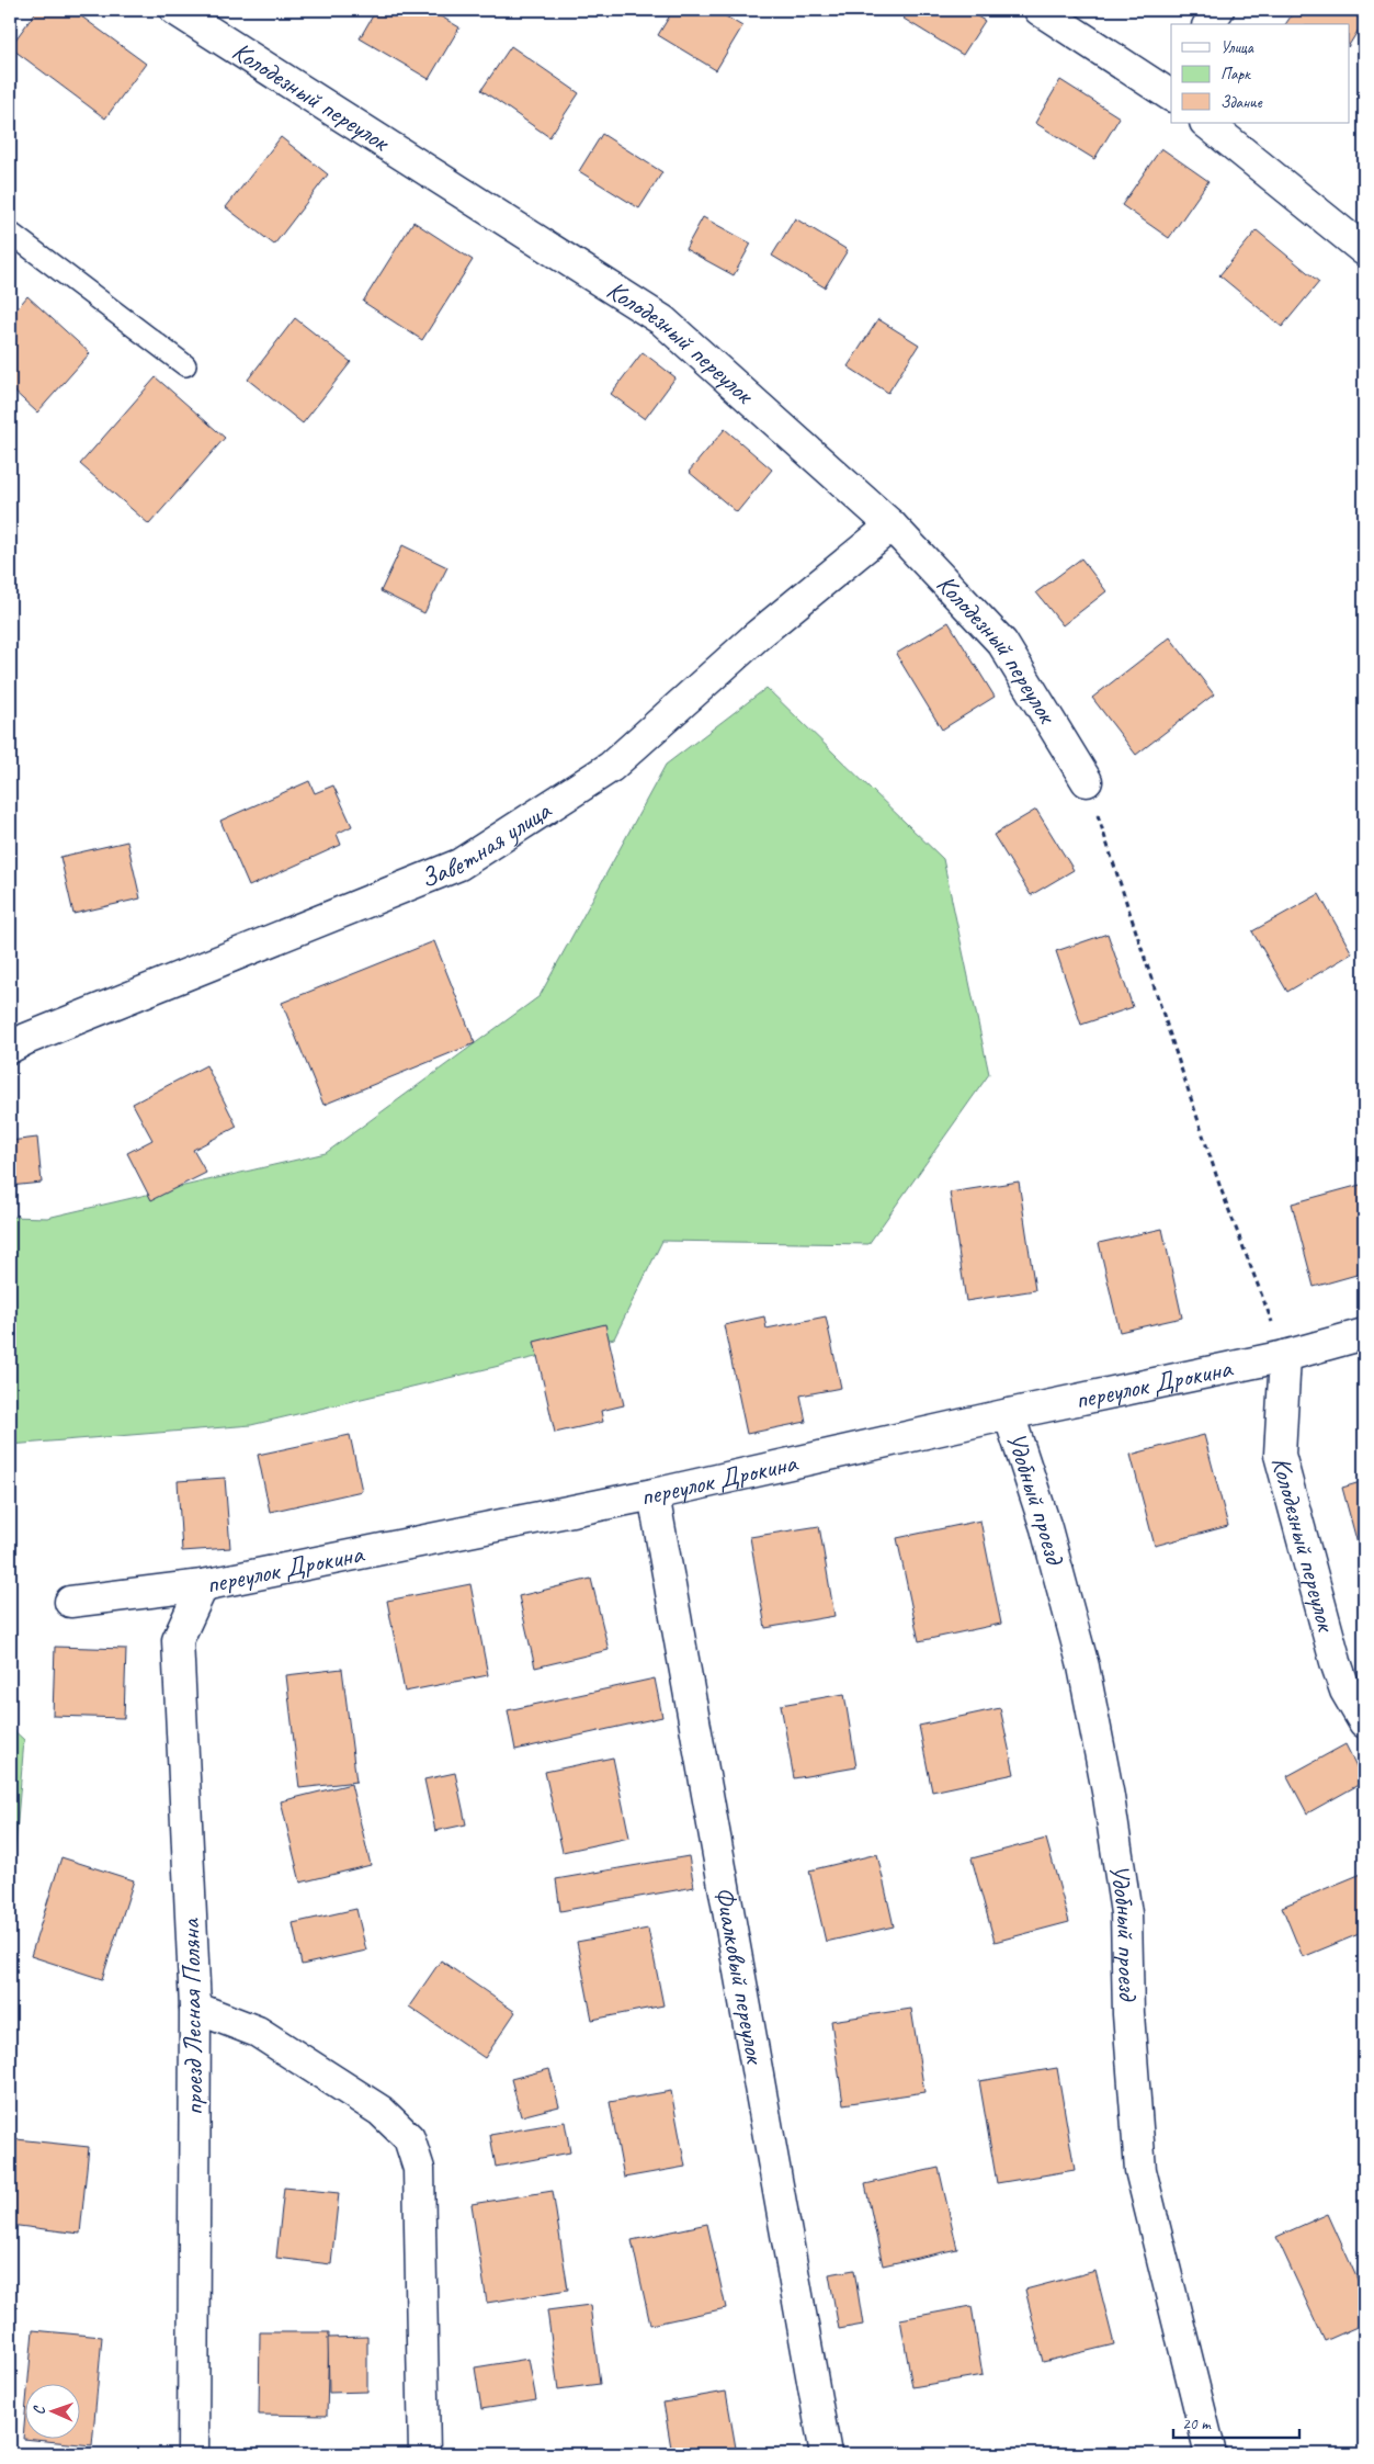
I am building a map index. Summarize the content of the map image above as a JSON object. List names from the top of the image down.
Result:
{
  "streets": {
    "street": [
      "Колодезный переулок",
      "Заветная улица",
      "переулок Дрокина",
      "Удобный проезд",
      "Фиалковый переулок",
      "проезд Лесная Поляна"
    ]
  },
  "crossings": [
    ["Колодезный переулок", "Заветная улица"],
    ["Колодезный переулок", "переулок Дрокина"],
    ["переулок Дрокина", "Удобный проезд"],
    ["переулок Дрокина", "Фиалковый переулок"],
    ["переулок Дрокина", "проезд Лесная Поляна"]
  ],
  "legend": ["Улица", "Парк", "Здание"],
  "scale_bar": "20 m",
  "north": "left"
}
